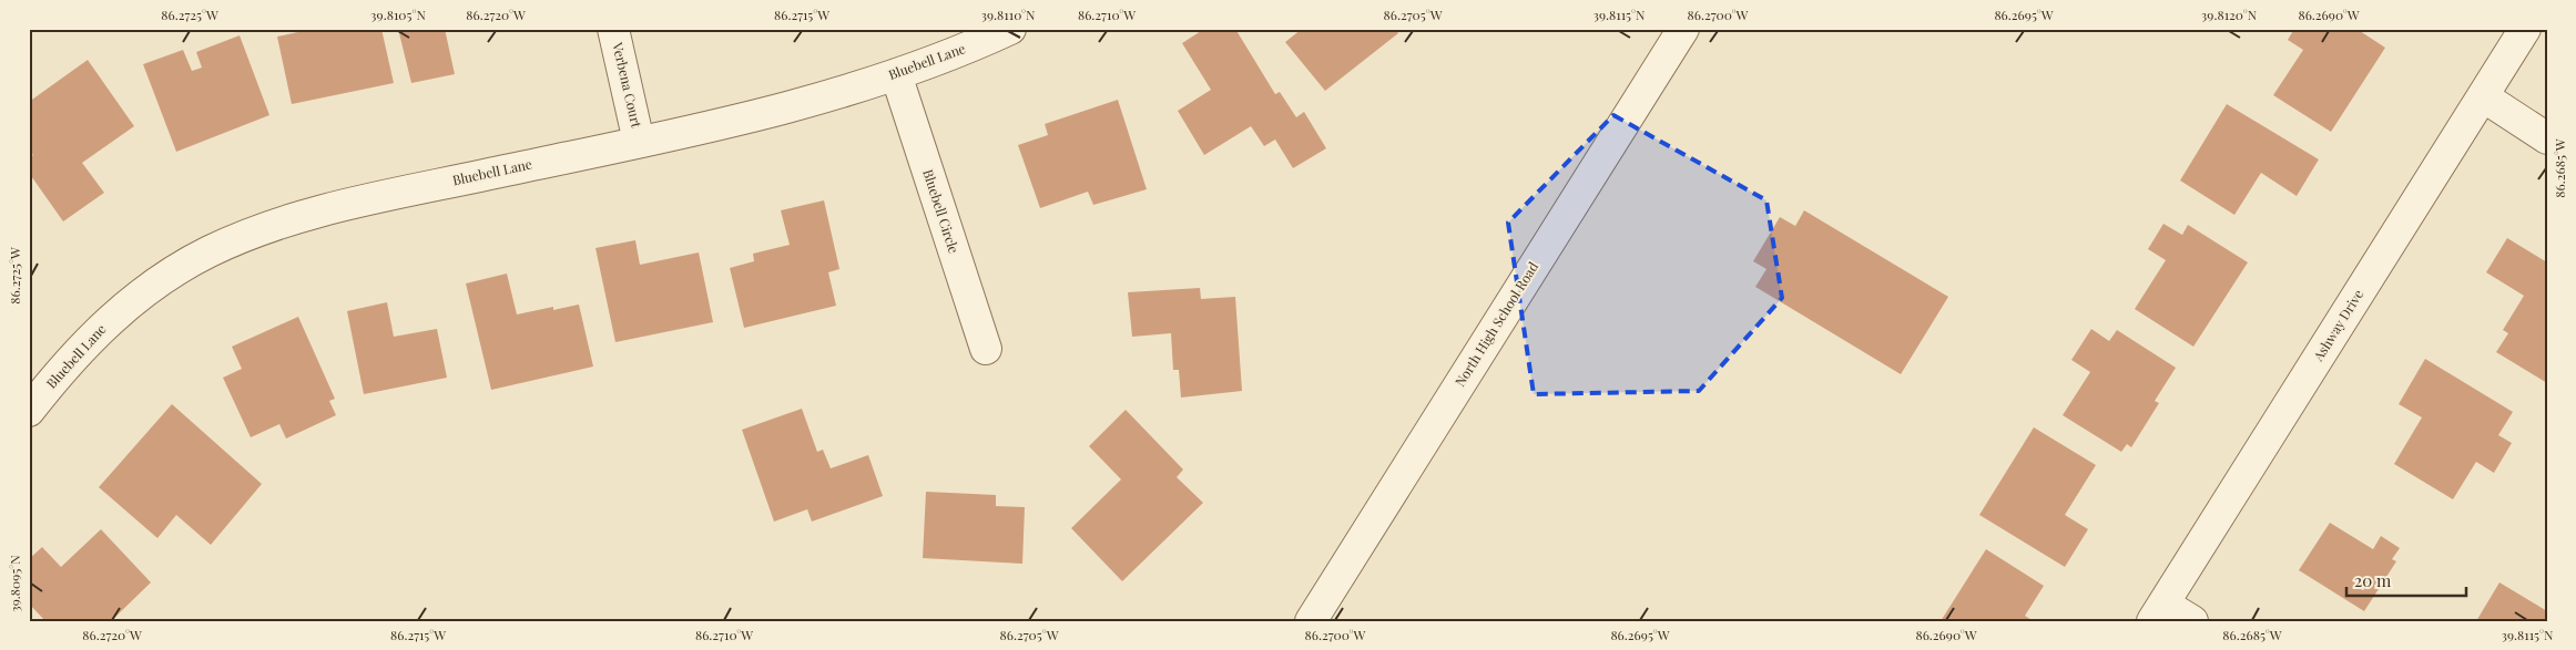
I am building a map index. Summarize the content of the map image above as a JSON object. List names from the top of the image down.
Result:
{
  "streets": {
    "street": [
      "Bluebell Lane",
      "Verbena Court",
      "Bluebell Circle",
      "North High School Road",
      "Ashway Drive"
    ]
  },
  "crossings": [
    ["Bluebell Lane", "Verbena Court"],
    ["Bluebell Lane", "Bluebell Circle"]
  ],
  "scale_bar": "20 m",
  "coordinates": [
    "86.2725°W",
    "39.8105°N",
    "86.2720°W",
    "86.2715°W",
    "39.8110°N",
    "86.2710°W",
    "86.2705°W",
    "39.8115°N",
    "86.2700°W",
    "86.2695°W",
    "39.8120°N",
    "86.2690°W",
    "86.2685°W",
    "39.8095°N"
  ]
}
